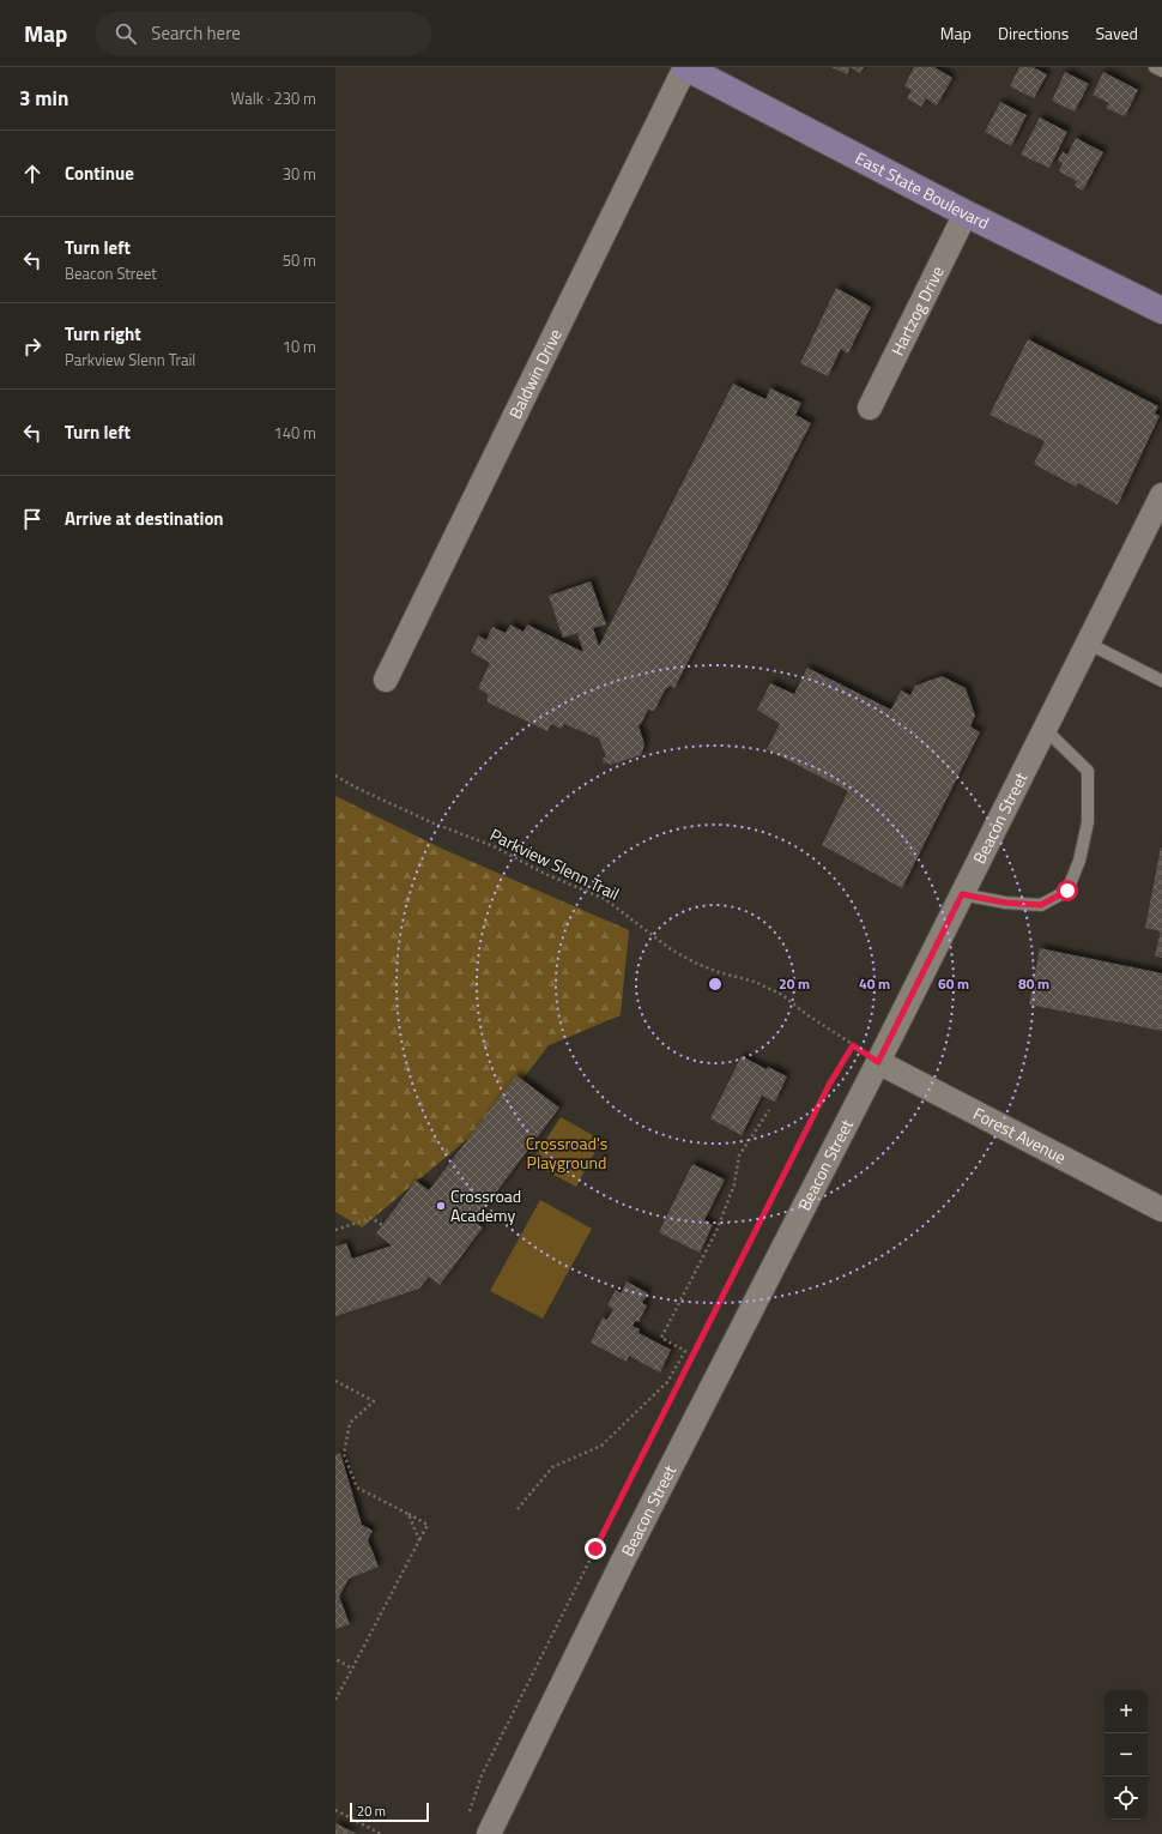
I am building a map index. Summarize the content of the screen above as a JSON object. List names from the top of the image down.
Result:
{
  "streets": {
    "main road": ["East State Boulevard"],
    "street": [
      "Hartzog Drive",
      "Baldwin Drive",
      "Beacon Street",
      "Forest Avenue"
    ],
    "path": ["Parkview Slenn Trail"]
  },
  "crossings": [
    ["East State Boulevard", "Hartzog Drive"],
    ["East State Boulevard", "Baldwin Drive"],
    ["Beacon Street", "Parkview Slenn Trail"],
    ["Beacon Street", "Forest Avenue"],
    ["Parkview Slenn Trail", "Forest Avenue"]
  ],
  "parks": ["Crossroad's Playground"],
  "places": ["Crossroad Academy"],
  "scale_bar": "20 m",
  "page": {
    "header": "Map",
    "search": "Search here",
    "nav": ["Map", "Directions", "Saved"],
    "heading": ["3 min", "Walk · 230 m"],
    "list": [
      ["Continue", "30 m"],
      ["Turn left", "Beacon Street", "50 m"],
      ["Turn right", "Parkview Slenn Trail", "10 m"],
      ["Turn left", "140 m"],
      "Arrive at destination"
    ],
    "map_buttons": ["+", "−"],
    "scale": "20 m"
  },
  "rings": [
    "20 m",
    "40 m",
    "60 m",
    "80 m"
  ]
}
